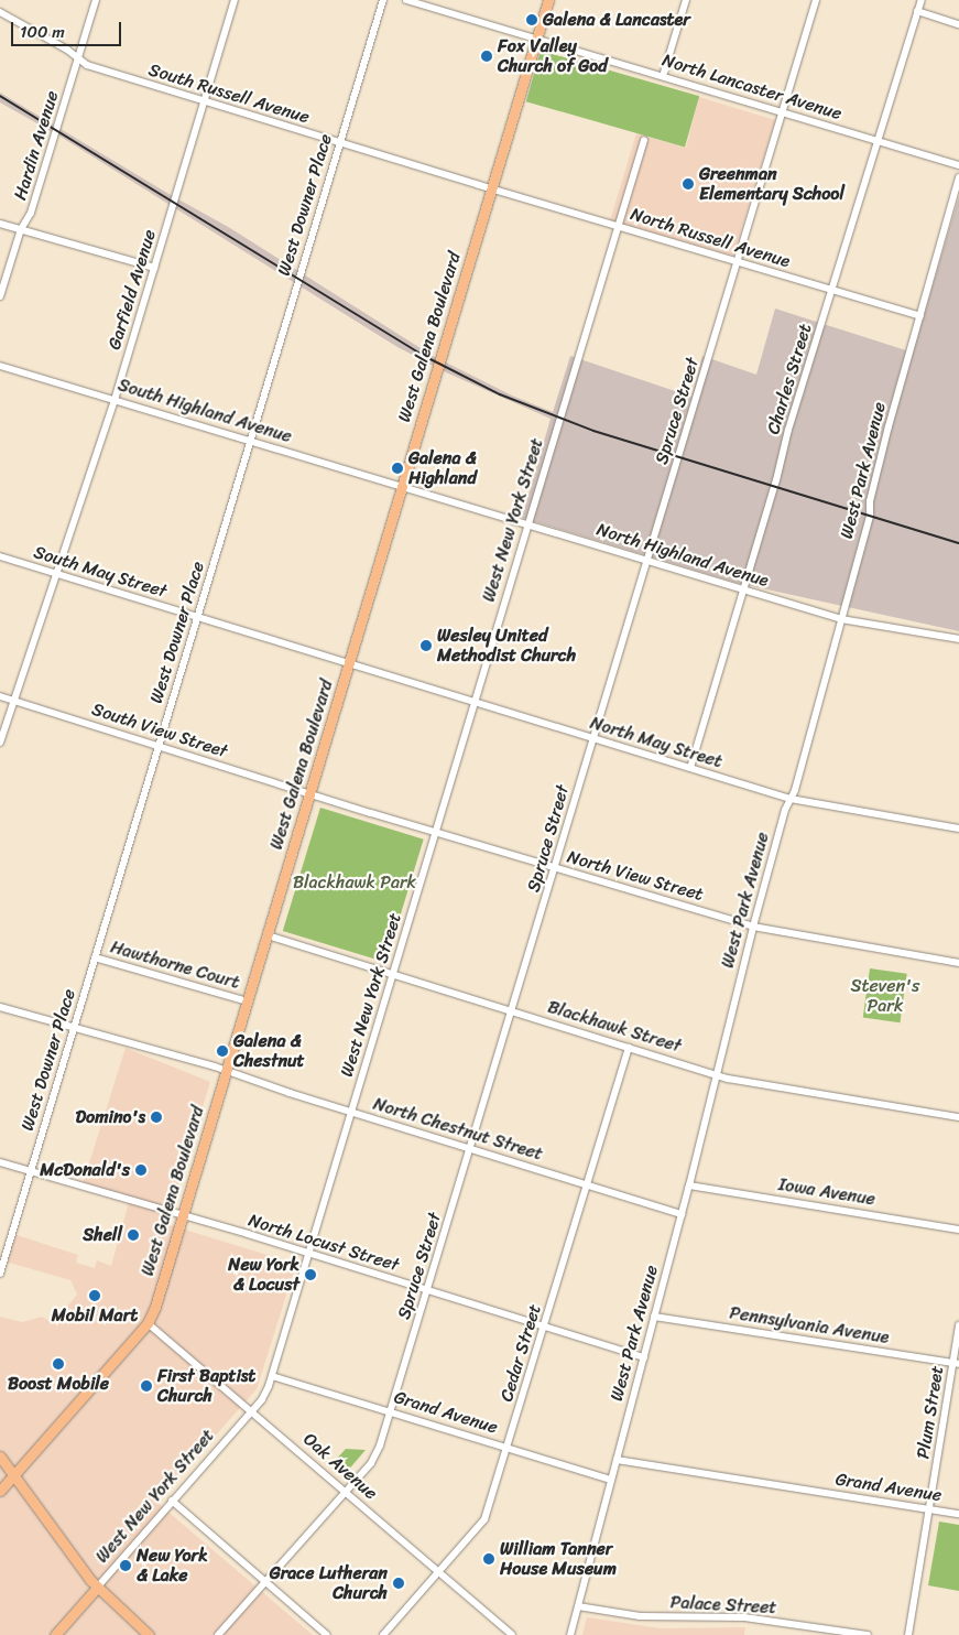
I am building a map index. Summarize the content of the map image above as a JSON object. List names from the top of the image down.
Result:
{
  "streets": {
    "main road": ["West Galena Boulevard", "West New York Street"],
    "street": [
      "North Lancaster Avenue",
      "South Russell Avenue",
      "Hardin Avenue",
      "West Downer Place",
      "North Russell Avenue",
      "Garfield Avenue",
      "Charles Street",
      "South Highland Avenue",
      "Spruce Street",
      "West Park Avenue",
      "North Highland Avenue",
      "South May Street",
      "South View Street",
      "North May Street",
      "North View Street",
      "Hawthorne Court",
      "Blackhawk Street",
      "North Chestnut Street",
      "Iowa Avenue",
      "North Locust Street",
      "Pennsylvania Avenue",
      "Cedar Street",
      "Grand Avenue",
      "Plum Street",
      "Oak Avenue",
      "Palace Street"
    ]
  },
  "crossings": [
    ["North Lancaster Avenue", "West Galena Boulevard"],
    ["North Lancaster Avenue", "Charles Street"],
    ["North Lancaster Avenue", "Spruce Street"],
    ["South Russell Avenue", "Hardin Avenue"],
    ["South Russell Avenue", "West Downer Place"],
    ["South Russell Avenue", "North Russell Avenue"],
    ["South Russell Avenue", "Garfield Avenue"],
    ["South Russell Avenue", "West Galena Boulevard"],
    ["West Downer Place", "South Highland Avenue"],
    ["West Downer Place", "South May Street"],
    ["West Downer Place", "South View Street"],
    ["West Downer Place", "Hawthorne Court"],
    ["West Downer Place", "North Chestnut Street"],
    ["West Downer Place", "North Locust Street"],
    ["North Russell Avenue", "West Galena Boulevard"],
    ["North Russell Avenue", "Charles Street"],
    ["North Russell Avenue", "Spruce Street"],
    ["North Russell Avenue", "West Park Avenue"],
    ["North Russell Avenue", "West New York Street"],
    ["Garfield Avenue", "South Highland Avenue"],
    ["Garfield Avenue", "South May Street"],
    ["Garfield Avenue", "South View Street"],
    ["West Galena Boulevard", "South Highland Avenue"],
    ["West Galena Boulevard", "North Highland Avenue"],
    ["West Galena Boulevard", "South May Street"],
    ["West Galena Boulevard", "South View Street"],
    ["West Galena Boulevard", "North May Street"],
    ["West Galena Boulevard", "North View Street"],
    ["West Galena Boulevard", "Hawthorne Court"],
    ["West Galena Boulevard", "Blackhawk Street"],
    ["West Galena Boulevard", "North Chestnut Street"],
    ["West Galena Boulevard", "North Locust Street"],
    ["West Galena Boulevard", "Oak Avenue"],
    ["Charles Street", "North Highland Avenue"],
    ["Charles Street", "North May Street"],
    ["South Highland Avenue", "North Highland Avenue"],
    ["Spruce Street", "North Highland Avenue"],
    ["Spruce Street", "North May Street"],
    ["Spruce Street", "North View Street"],
    ["Spruce Street", "Blackhawk Street"],
    ["Spruce Street", "North Chestnut Street"],
    ["Spruce Street", "North Locust Street"],
    ["Spruce Street", "Grand Avenue"],
    ["Spruce Street", "Oak Avenue"],
    ["West Park Avenue", "North Highland Avenue"],
    ["West Park Avenue", "North May Street"],
    ["West Park Avenue", "North View Street"],
    ["West Park Avenue", "Blackhawk Street"],
    ["West Park Avenue", "North Chestnut Street"],
    ["West Park Avenue", "Iowa Avenue"],
    ["West Park Avenue", "North Locust Street"],
    ["West Park Avenue", "Pennsylvania Avenue"],
    ["West Park Avenue", "Grand Avenue"],
    ["West Park Avenue", "Palace Street"],
    ["West New York Street", "North Highland Avenue"],
    ["West New York Street", "North May Street"],
    ["West New York Street", "North View Street"],
    ["West New York Street", "Blackhawk Street"],
    ["West New York Street", "North Chestnut Street"],
    ["West New York Street", "North Locust Street"],
    ["West New York Street", "Grand Avenue"],
    ["West New York Street", "Oak Avenue"],
    ["South May Street", "North May Street"],
    ["South View Street", "North View Street"],
    ["Blackhawk Street", "Cedar Street"],
    ["North Chestnut Street", "Cedar Street"],
    ["North Locust Street", "Cedar Street"],
    ["Pennsylvania Avenue", "Plum Street"],
    ["Cedar Street", "Grand Avenue"],
    ["Cedar Street", "Oak Avenue"],
    ["Grand Avenue", "Plum Street"]
  ],
  "parks": ["Blackhawk Park", "Steven's Park"],
  "places": [
    "Galena & Lancaster",
    "Fox Valley Church of God",
    "Greenman Elementary School",
    "Galena & Highland",
    "Wesley United Methodist Church",
    "Galena & Chestnut",
    "Domino's",
    "McDonald's",
    "Shell",
    "New York & Locust",
    "Mobil Mart",
    "Boost Mobile",
    "First Baptist Church",
    "William Tanner House Museum",
    "New York & Lake",
    "Grace Lutheran Church"
  ],
  "scale_bar": "100 m"
}
